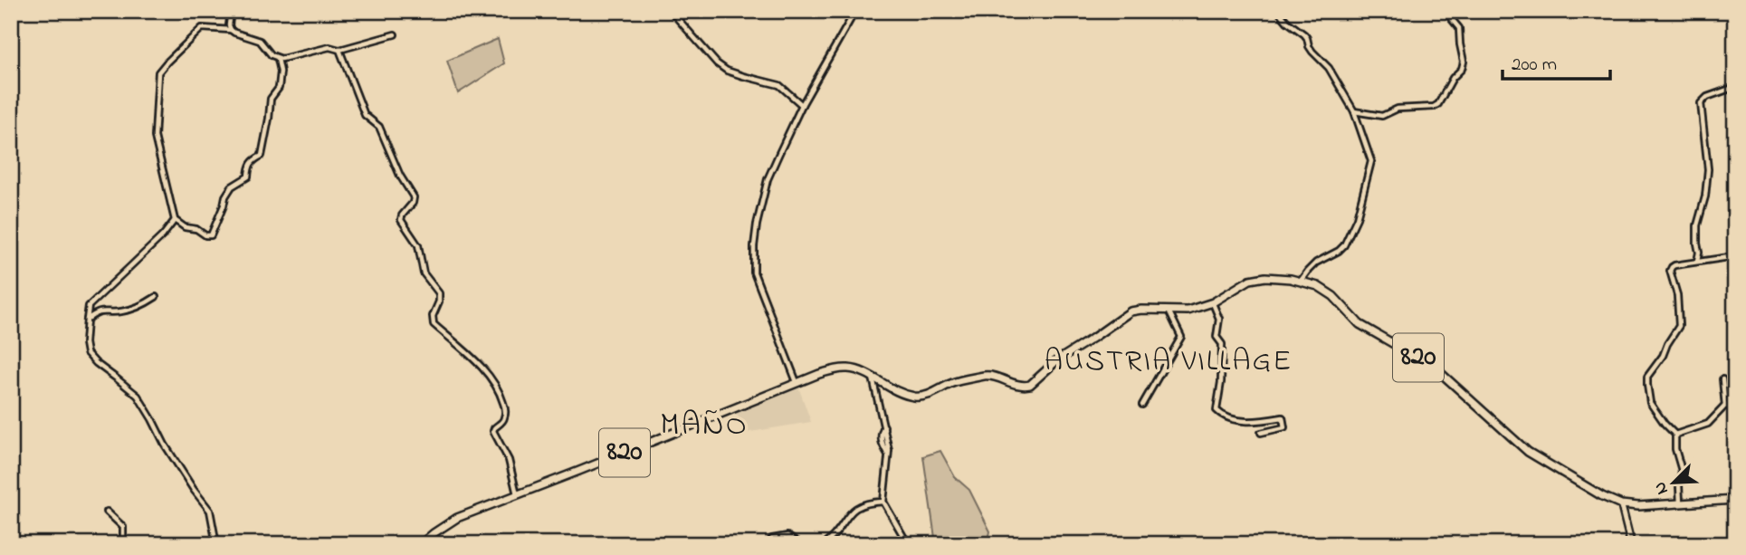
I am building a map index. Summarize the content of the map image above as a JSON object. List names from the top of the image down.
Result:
{
  "streets": {
    "highway": ["820"]
  },
  "districts": ["AUSTRIA VILLAGE", "MAÑO"],
  "scale_bar": "200 m",
  "north": "bottom left"
}
